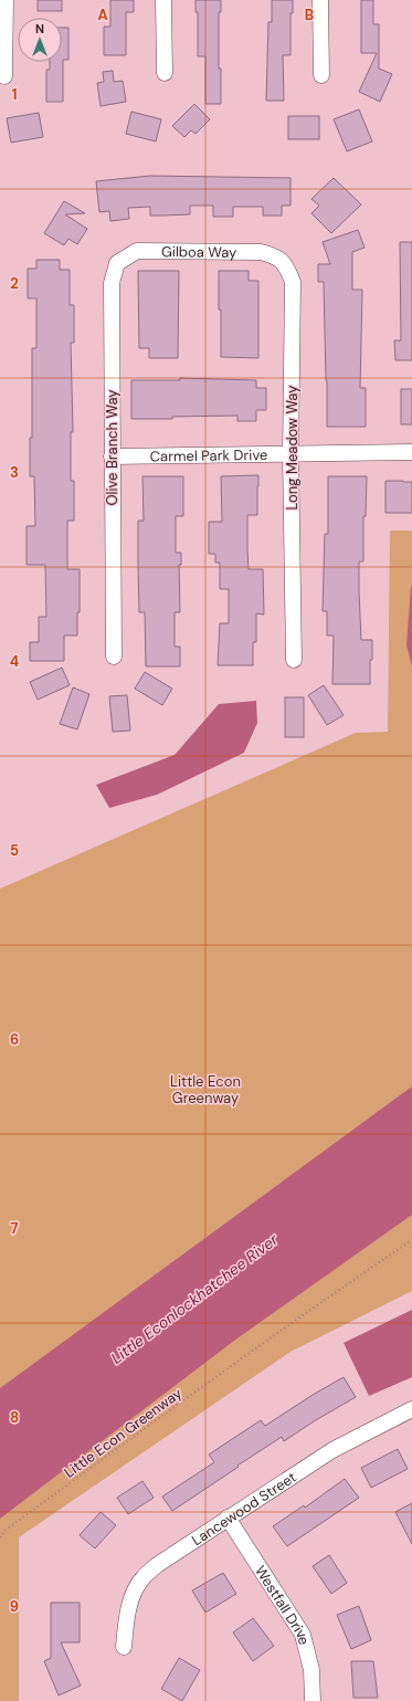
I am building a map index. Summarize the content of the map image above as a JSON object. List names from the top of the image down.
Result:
{
  "streets": {
    "street": [
      "Gilboa Way",
      "Olive Branch Way",
      "Long Meadow Way",
      "Carmel Park Drive",
      "Lancewood Street",
      "Westfall Drive"
    ],
    "path": ["Little Econ Greenway"]
  },
  "crossings": [
    ["Gilboa Way", "Olive Branch Way"],
    ["Gilboa Way", "Long Meadow Way"],
    ["Olive Branch Way", "Carmel Park Drive"],
    ["Long Meadow Way", "Carmel Park Drive"],
    ["Lancewood Street", "Westfall Drive"]
  ],
  "water": ["Little Econlockhatchee River"],
  "parks": ["Little Econ Greenway"],
  "north": "top",
  "grid": {
    "columns": ["A", "B"],
    "rows": [
      "1",
      "2",
      "3",
      "4",
      "5",
      "6",
      "7",
      "8",
      "9"
    ]
  }
}
